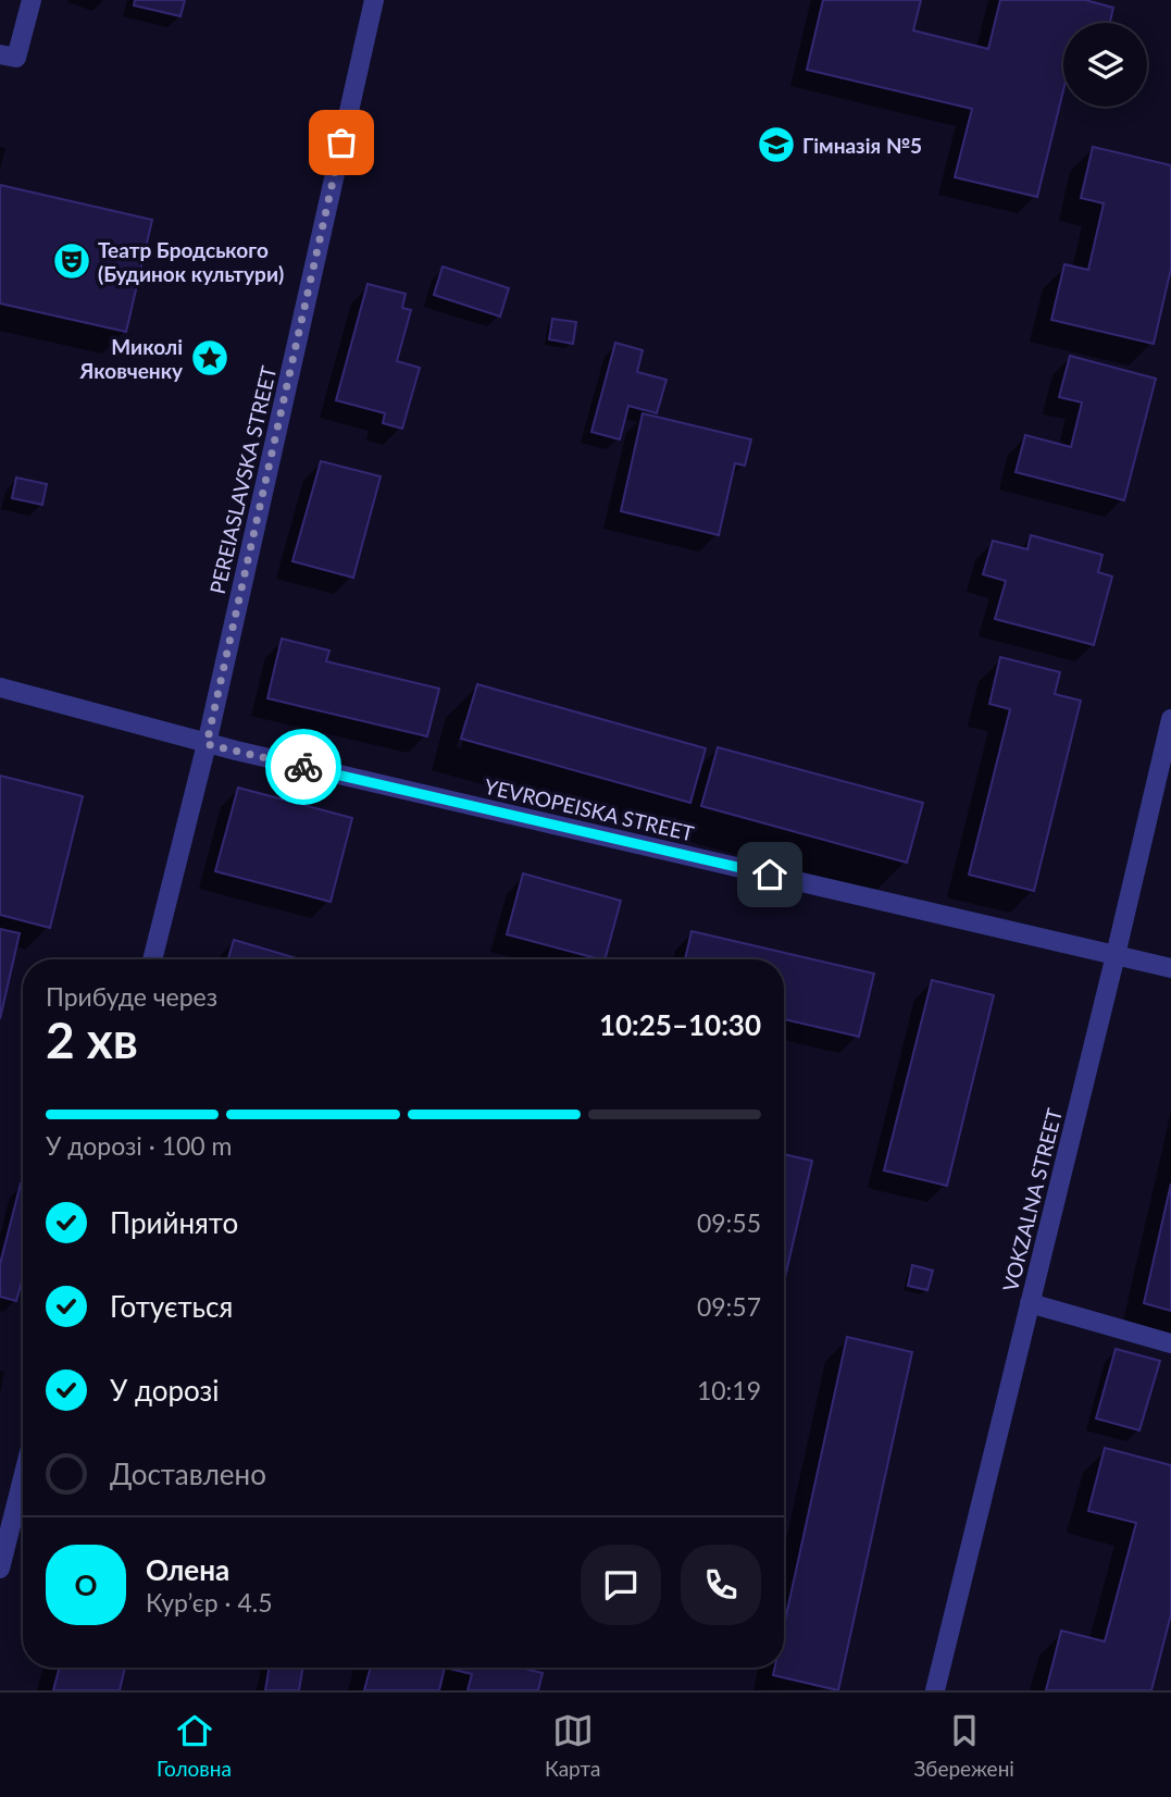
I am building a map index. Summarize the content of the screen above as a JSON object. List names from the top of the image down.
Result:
{
  "streets": {
    "street": ["PEREIASLAVSKA STREET", "YEVROPEISKA STREET", "VOKZALNA STREET"]
  },
  "crossings": [
    ["PEREIASLAVSKA STREET", "YEVROPEISKA STREET"],
    ["YEVROPEISKA STREET", "VOKZALNA STREET"]
  ],
  "places": {
    "school or university": ["Гімназія №5"],
    "theatre": ["Театр Бродського (Будинок культури)"],
    "place": ["Миколі Яковченку"]
  },
  "page": {
    "heading": ["2 хв", "Прибуде через", "10:25–10:30"],
    "panel": ["Олена", "Кур’єр · 4.5"],
    "bar": "У дорозі · 100 m",
    "list": [
      ["Прийнято", "09:55"],
      ["Готується", "09:57"],
      ["У дорозі", "10:19"],
      "Доставлено"
    ],
    "round": "О",
    "tabs": ["Головна", "Карта", "Збережені"]
  }
}
